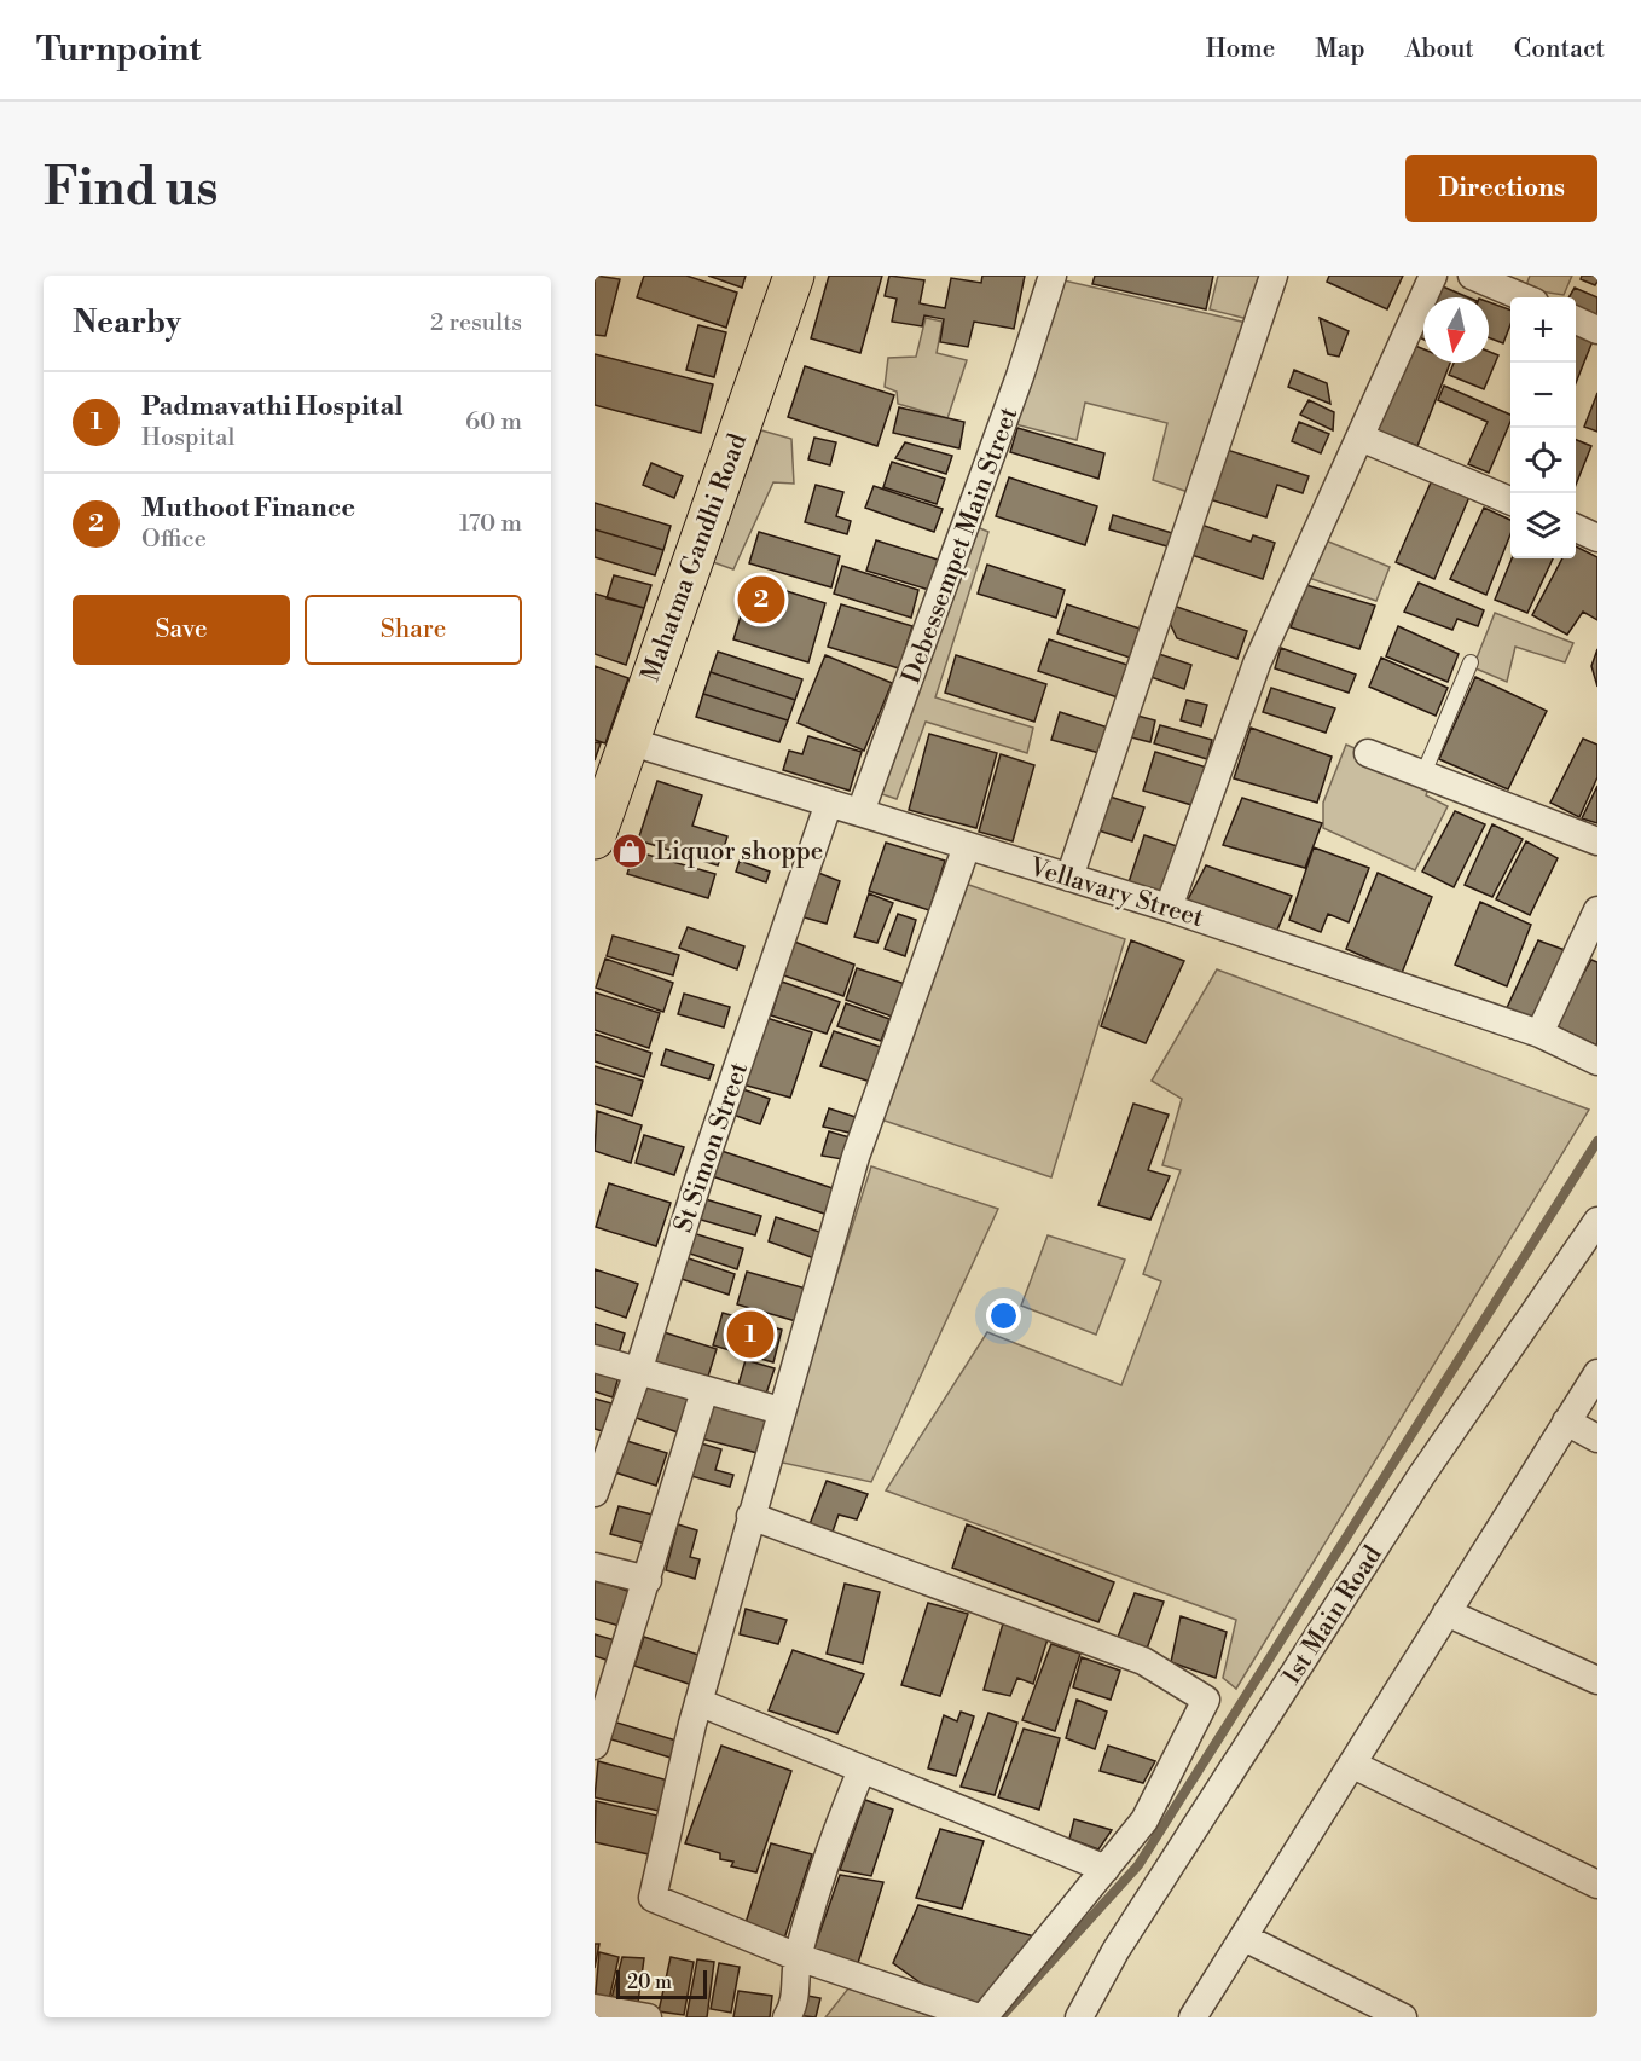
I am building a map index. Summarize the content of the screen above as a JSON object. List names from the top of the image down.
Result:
{
  "streets": {
    "main road": ["Mahatma Gandhi Road"],
    "street": [
      "Debessempet Main Street",
      "Vellavary Street",
      "St Simon Street",
      "1st Main Road"
    ]
  },
  "crossings": [
    ["Debessempet Main Street", "Vellavary Street"],
    ["Mahatma Gandhi Road", "Vellavary Street"],
    ["Vellavary Street", "St Simon Street"]
  ],
  "places": {
    "shop": ["Liquor shoppe"]
  },
  "scale_bar": "20 m",
  "north": "bottom",
  "page": {
    "header": "Turnpoint",
    "nav": [
      "Home",
      "Map",
      "About",
      "Contact"
    ],
    "buttons": [
      "Directions",
      ["Save", "Share"]
    ],
    "title": "Find us",
    "heading": ["Nearby", "2 results"],
    "map_buttons": ["+", "−"],
    "list": [
      {
        "mark": "1",
        "name": "Padmavathi Hospital",
        "note": "Hospital",
        "value": "60 m"
      },
      {
        "mark": "2",
        "name": "Muthoot Finance",
        "note": "Office",
        "value": "170 m"
      }
    ],
    "pins": ["2", "1"],
    "scale": "20 m"
  }
}
